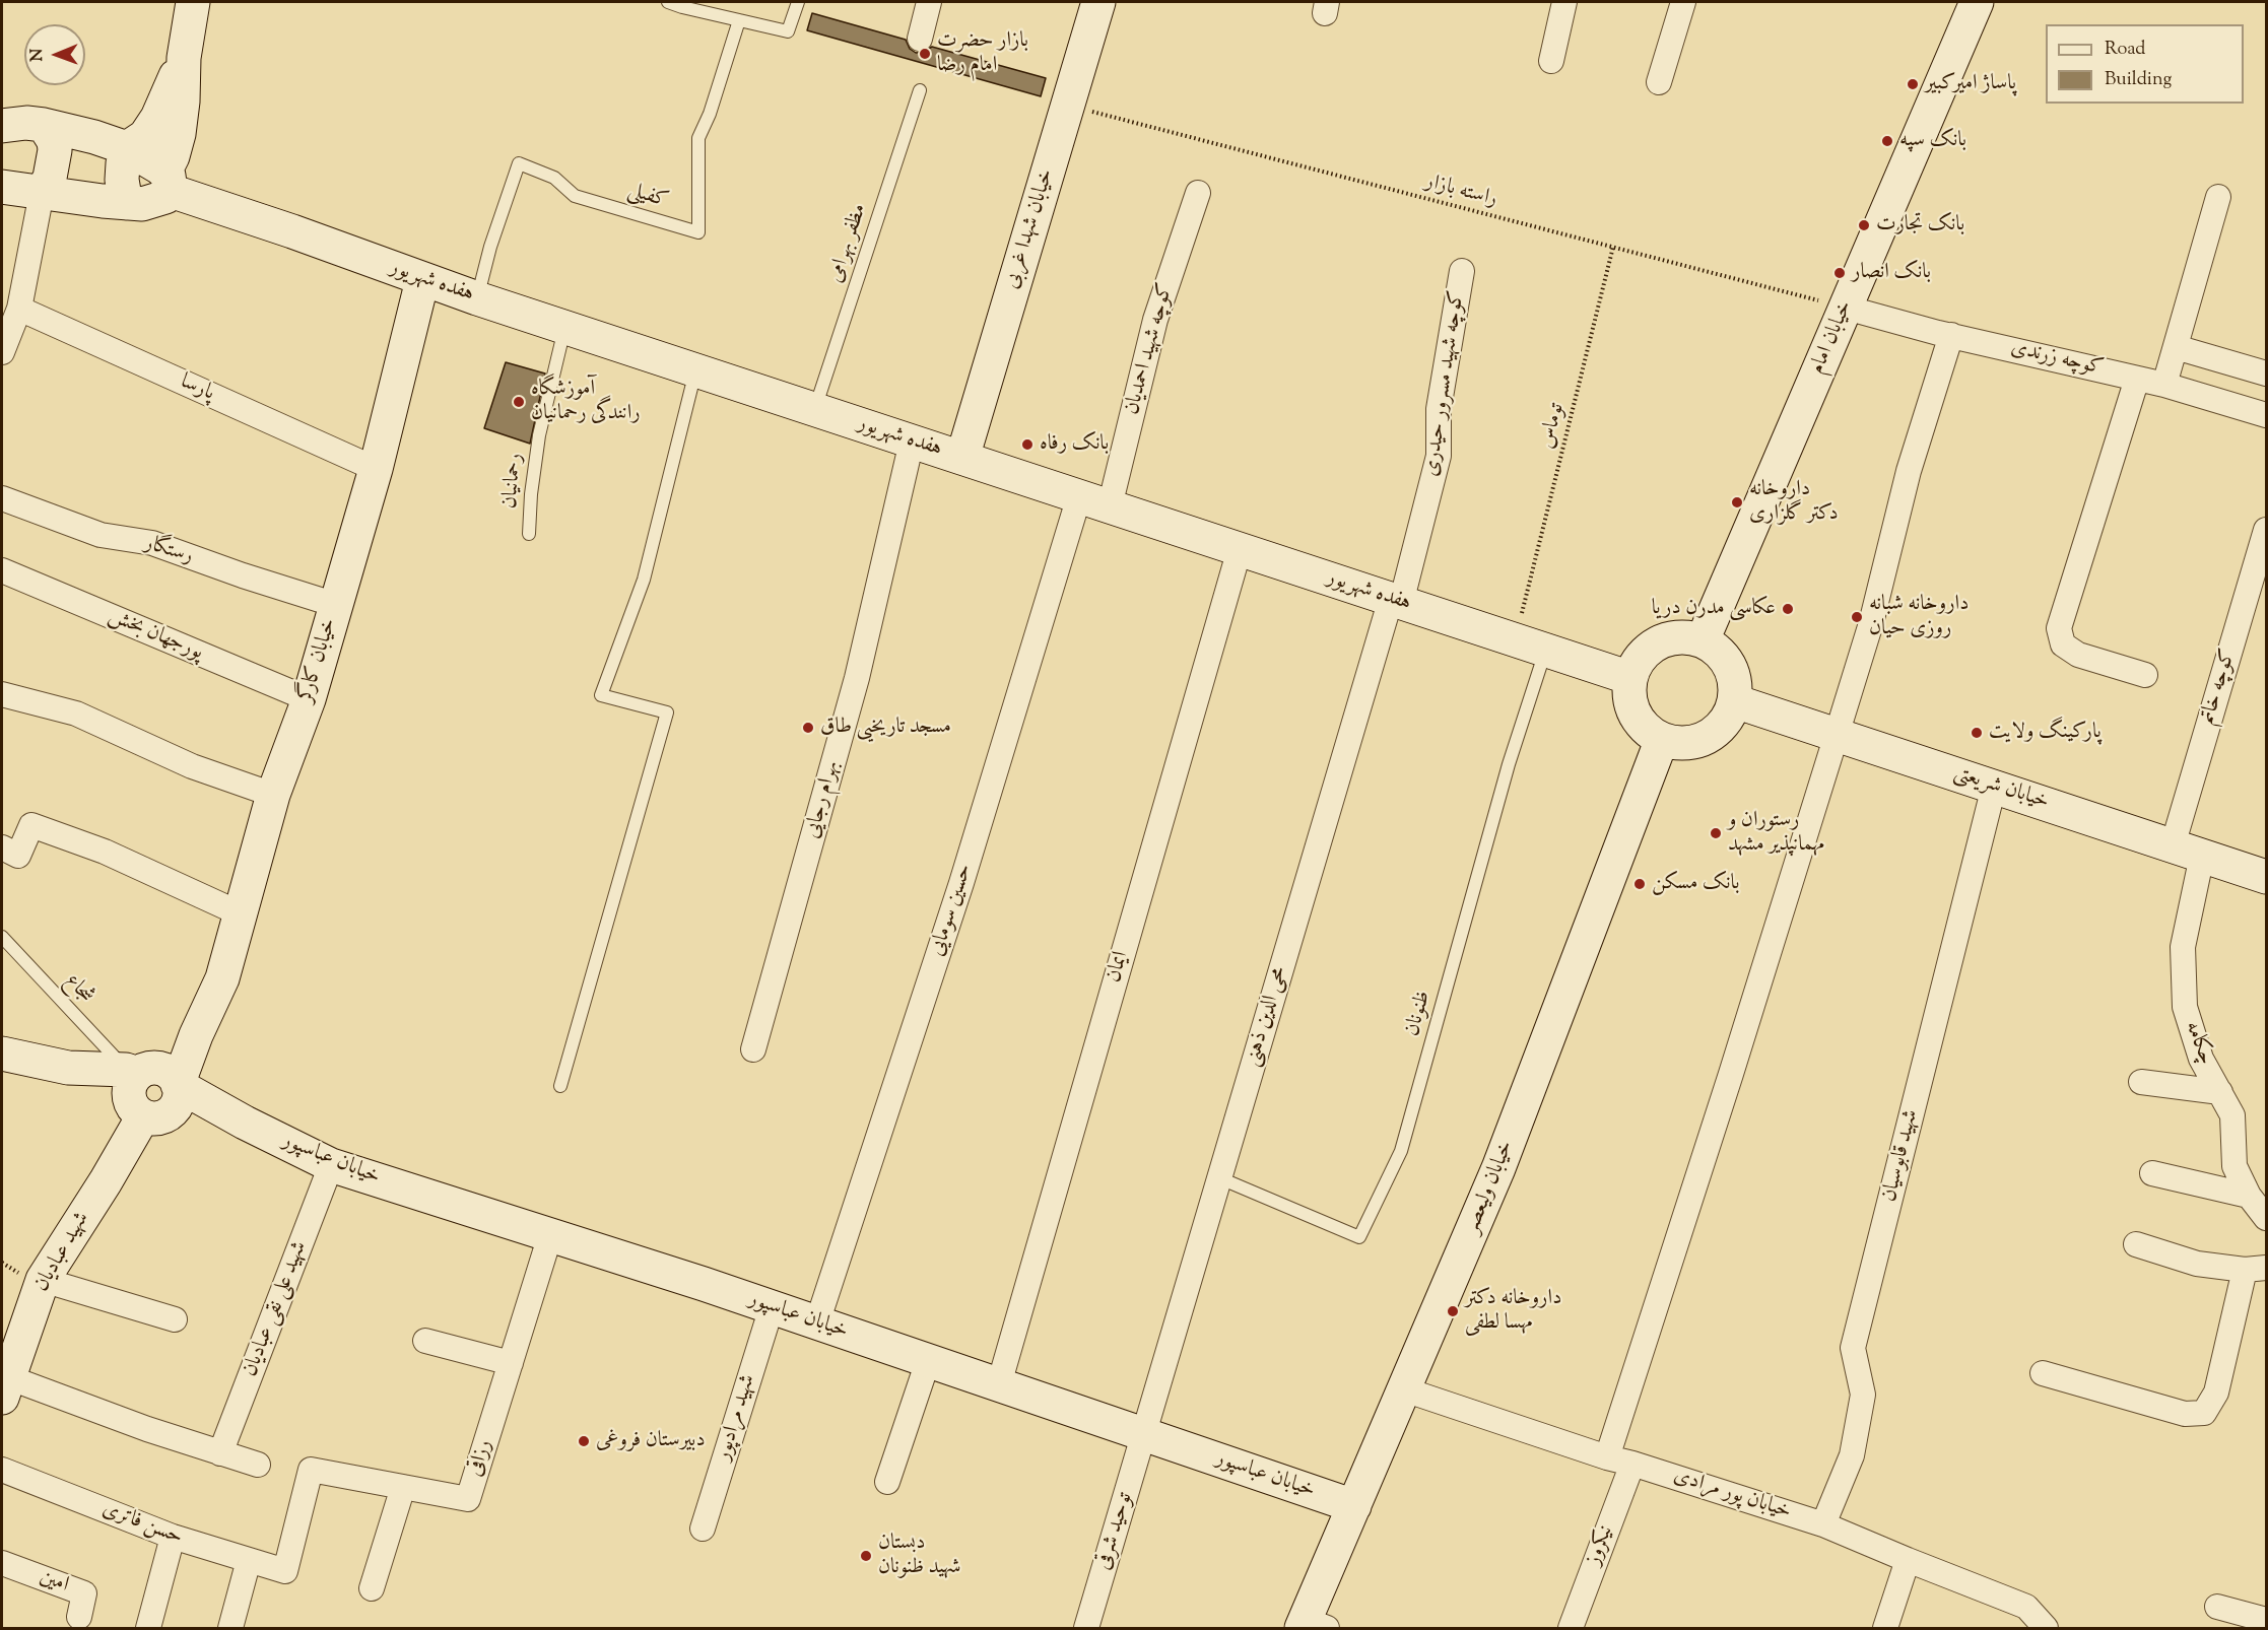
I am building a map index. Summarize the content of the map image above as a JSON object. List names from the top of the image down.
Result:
{
  "streets": {
    "main road": [
      "خیابان شهدا غربی",
      "هفده شهریور",
      "خیابان امام",
      "خیابان کارگر",
      "خیابان شریعتی",
      "خیابان عباسپور",
      "خیابان ولیعصر",
      "شهید عبادیان"
    ],
    "street": [
      "کوچه شهید احمدیان",
      "کوچه زرندی",
      "کوچه شهید مسرور حیدری",
      "پارسا",
      "رستگار",
      "پورجهان بخش",
      "کوچه خاتم",
      "بهرام رجایی",
      "حسین سومایی",
      "ایمان",
      "محی الدین ذهنی",
      "چکامه",
      "شهید قابوسیان",
      "شهید علی نقی عبادیان",
      "شهید مرادپور",
      "رزاقی",
      "خیابان پور مرادی",
      "حسن فاتری",
      "توحید شرقی",
      "نیکروز",
      "امین"
    ],
    "lane": [
      "کفیلی",
      "مظفر بهرامی",
      "رحمانیان",
      "شجاع",
      "ظنونان"
    ],
    "path": ["راسته بازار", "توماس"]
  },
  "crossings": [
    ["راسته بازار", "خیابان شهدا غربی"],
    ["راسته بازار", "خیابان امام"],
    ["راسته بازار", "کوچه زرندی"],
    ["راسته بازار", "توماس"],
    ["کفیلی", "هفده شهریور"],
    ["خیابان شهدا غربی", "هفده شهریور"],
    ["مظفر بهرامی", "هفده شهریور"],
    ["هفده شهریور", "خیابان امام"],
    ["هفده شهریور", "کوچه شهید احمدیان"],
    ["هفده شهریور", "کوچه شهید مسرور حیدری"],
    ["هفده شهریور", "رحمانیان"],
    ["هفده شهریور", "خیابان کارگر"],
    ["هفده شهریور", "خیابان شریعتی"],
    ["هفده شهریور", "بهرام رجایی"],
    ["هفده شهریور", "حسین سومایی"],
    ["هفده شهریور", "ایمان"],
    ["هفده شهریور", "ظنونان"],
    ["هفده شهریور", "محی الدین ذهنی"],
    ["هفده شهریور", "خیابان ولیعصر"],
    ["خیابان امام", "کوچه زرندی"],
    ["خیابان امام", "خیابان شریعتی"],
    ["خیابان امام", "خیابان ولیعصر"],
    ["کوچه شهید احمدیان", "حسین سومایی"],
    ["کوچه شهید مسرور حیدری", "محی الدین ذهنی"],
    ["پارسا", "خیابان کارگر"],
    ["رستگار", "خیابان کارگر"],
    ["پورجهان بخش", "خیابان کارگر"],
    ["خیابان کارگر", "خیابان عباسپور"],
    ["کوچه خاتم", "خیابان شریعتی"],
    ["کوچه خاتم", "چکامه"],
    ["خیابان شریعتی", "چکامه"],
    ["خیابان شریعتی", "شهید قابوسیان"],
    ["خیابان شریعتی", "خیابان ولیعصر"],
    ["حسین سومایی", "خیابان عباسپور"],
    ["ایمان", "خیابان عباسپور"],
    ["شجاع", "خیابان عباسپور"],
    ["شجاع", "شهید عبادیان"],
    ["ظنونان", "محی الدین ذهنی"],
    ["محی الدین ذهنی", "خیابان عباسپور"],
    ["محی الدین ذهنی", "توحید شرقی"],
    ["شهید قابوسیان", "خیابان پور مرادی"],
    ["خیابان عباسپور", "خیابان ولیعصر"],
    ["خیابان عباسپور", "شهید عبادیان"],
    ["خیابان عباسپور", "شهید علی نقی عبادیان"],
    ["خیابان عباسپور", "شهید مرادپور"],
    ["خیابان عباسپور", "رزاقی"],
    ["خیابان عباسپور", "توحید شرقی"],
    ["خیابان ولیعصر", "خیابان پور مرادی"],
    ["رزاقی", "حسن فاتری"],
    ["خیابان پور مرادی", "نیکروز"]
  ],
  "places": [
    "بازار حضرت امام رضا",
    "پاساژ امیرکبیر",
    "بانک سپه",
    "بانک تجارت",
    "بانک انصار",
    "آموزشگاه رانندگی رحمانیان",
    "بانک رفاه",
    "داروخانه دکتر گلزاری",
    "عکاسی مدرن دریا",
    "داروخانه شبانه روزی حیان",
    "مسجد تاریخیی طاق",
    "پارکینگ ولایت",
    "رستوران و مهمانپذیر مشهد",
    "بانک مسکن",
    "داروخانه دکتر مهسا لطفی",
    "دبیرستان فروغی",
    "دبستان شهید ظنونان"
  ],
  "legend": ["Road", "Building"],
  "north": "left"
}
